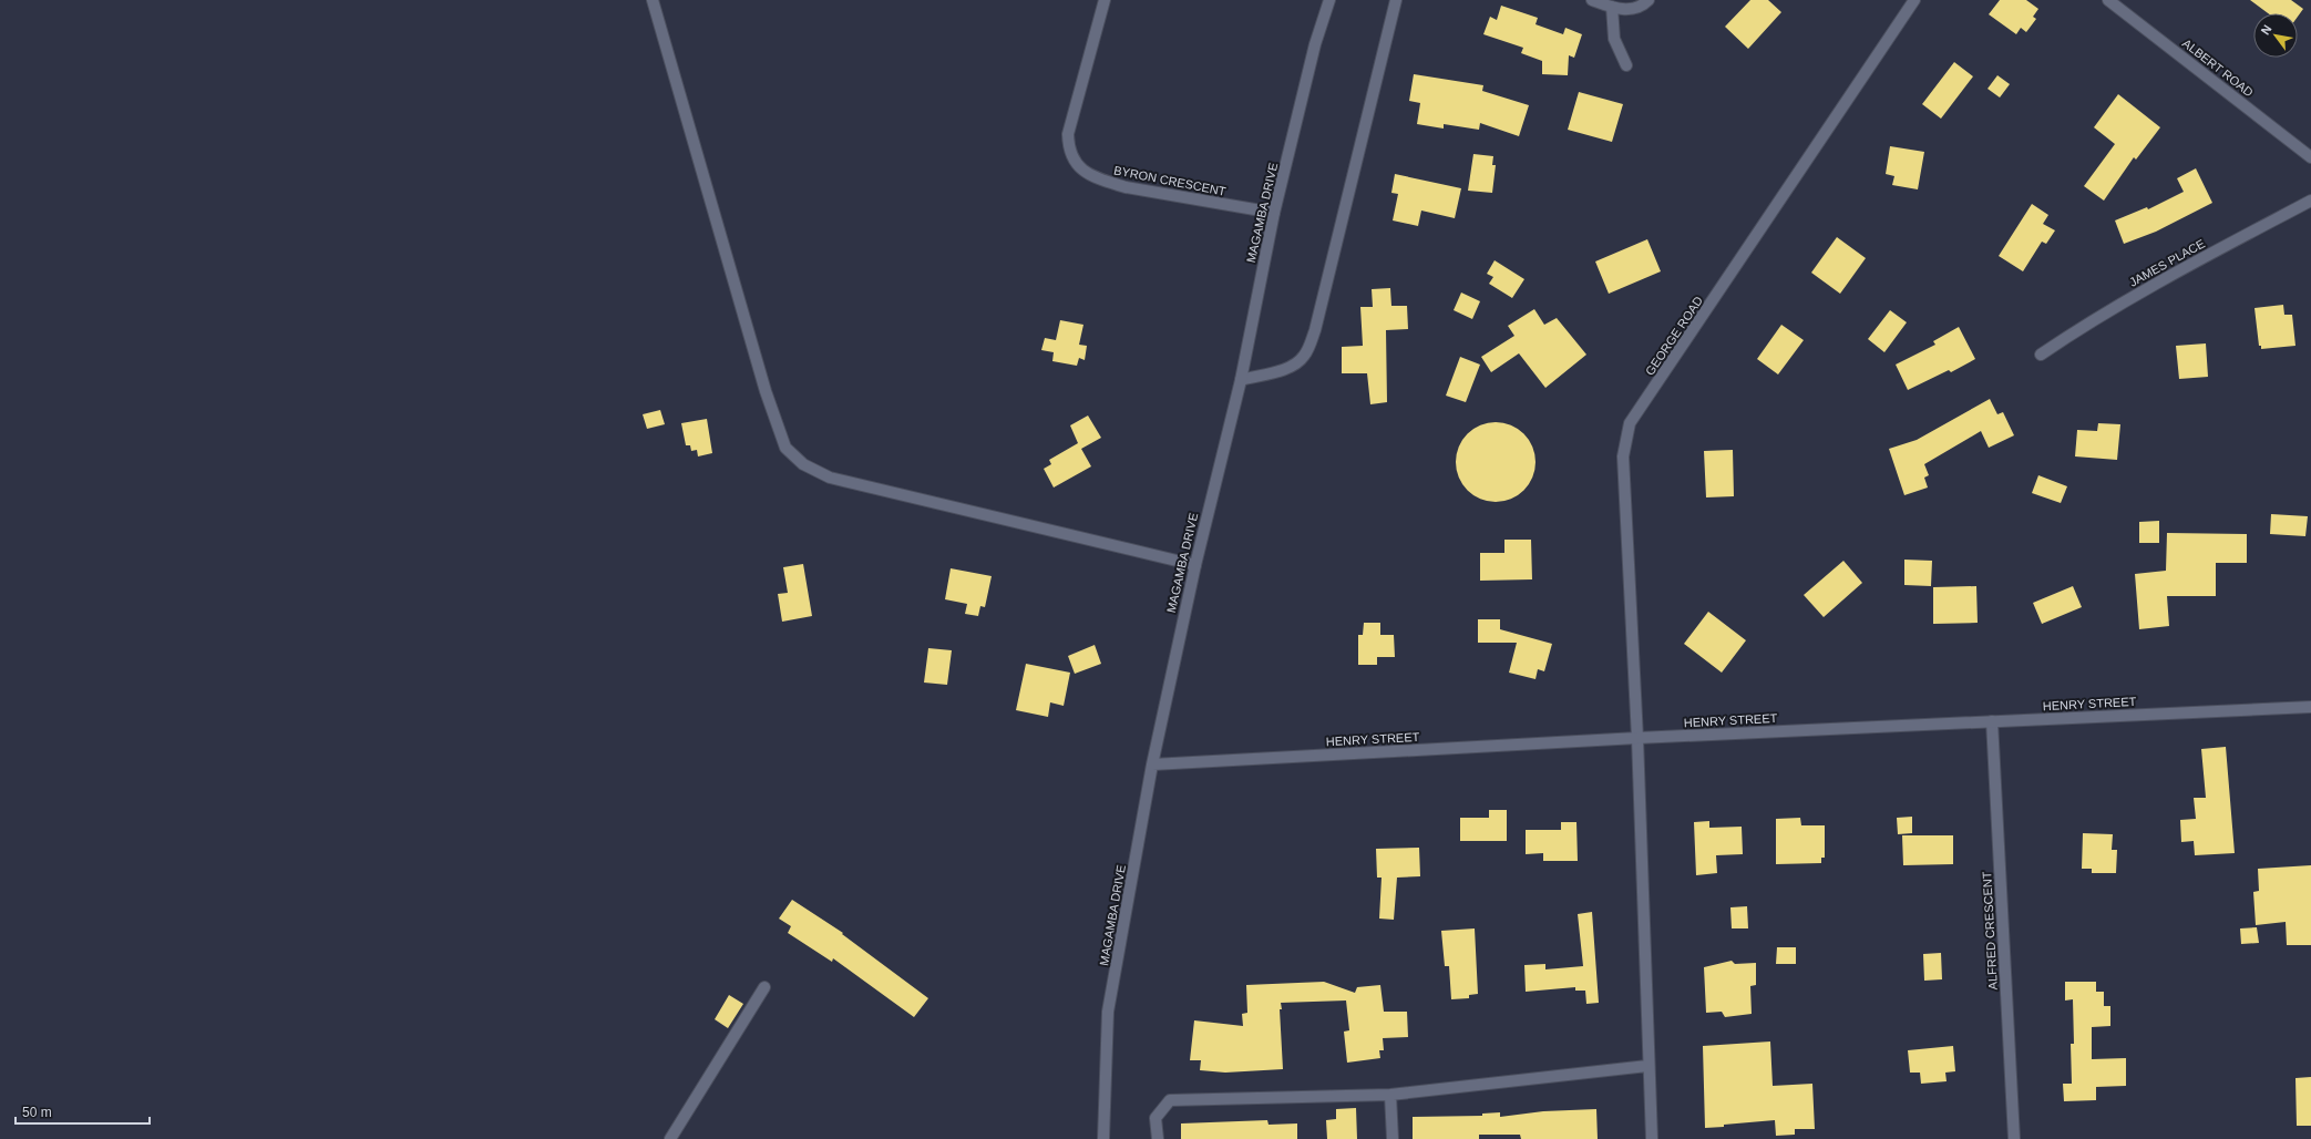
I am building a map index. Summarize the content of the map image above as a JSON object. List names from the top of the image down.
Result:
{
  "streets": {
    "street": [
      "ALBERT ROAD",
      "BYRON CRESCENT",
      "MAGAMBA DRIVE",
      "JAMES PLACE",
      "GEORGE ROAD",
      "HENRY STREET",
      "ALFRED CRESCENT"
    ]
  },
  "crossings": [
    ["BYRON CRESCENT", "MAGAMBA DRIVE"],
    ["MAGAMBA DRIVE", "HENRY STREET"],
    ["GEORGE ROAD", "HENRY STREET"],
    ["HENRY STREET", "ALFRED CRESCENT"]
  ],
  "scale_bar": "50 m",
  "north": "top left"
}
